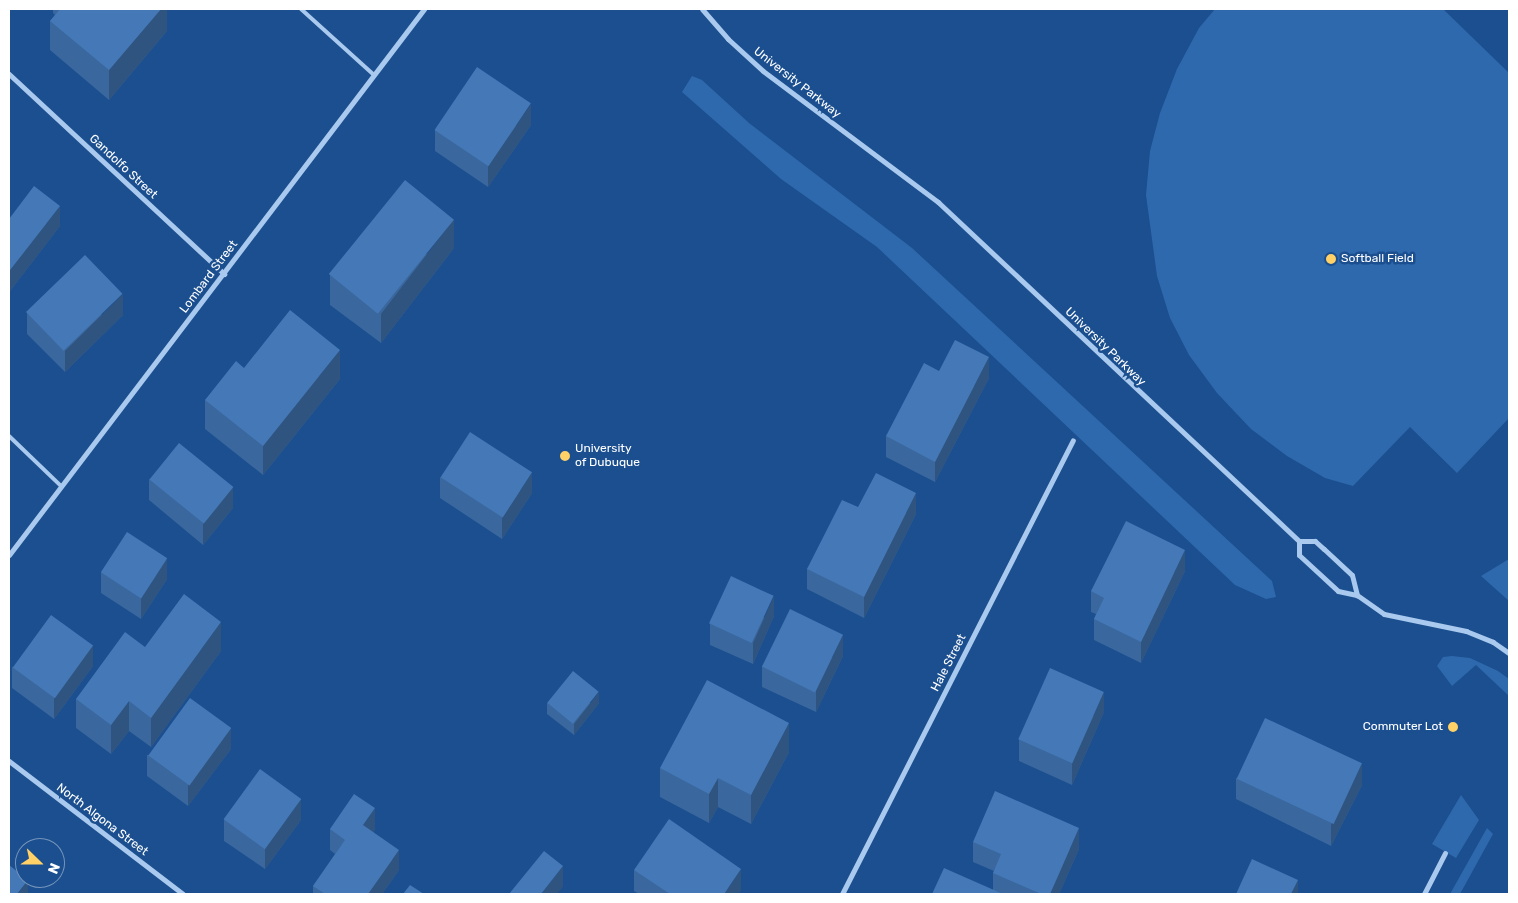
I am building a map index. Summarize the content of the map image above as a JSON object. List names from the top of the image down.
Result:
{
  "streets": {
    "street": [
      "University Parkway",
      "Gandolfo Street",
      "Lombard Street",
      "Hale Street",
      "North Algona Street"
    ]
  },
  "crossings": [
    ["Gandolfo Street", "Lombard Street"]
  ],
  "places": ["Softball Field", "University of Dubuque", "Commuter Lot"],
  "north": "right"
}
